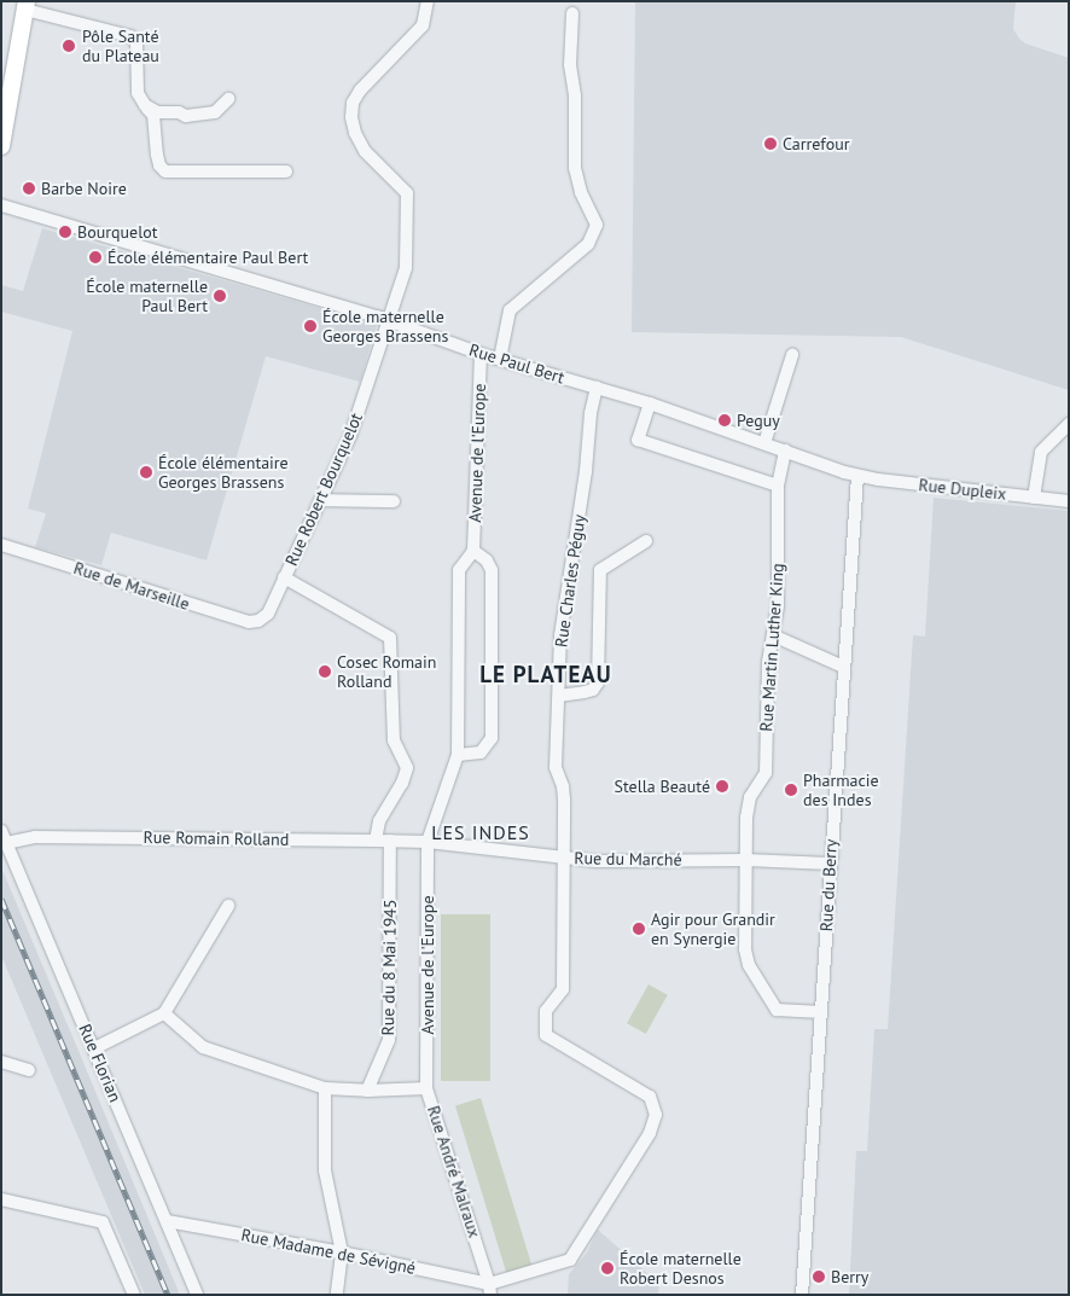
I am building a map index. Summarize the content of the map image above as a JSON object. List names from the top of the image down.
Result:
{
  "streets": {
    "street": [
      "Rue Paul Bert",
      "Avenue de l'Europe",
      "Rue Robert Bourquelot",
      "Rue Dupleix",
      "Rue Charles Péguy",
      "Rue de Marseille",
      "Rue Martin Luther King",
      "Rue Romain Rolland",
      "Rue du Marché",
      "Rue du Berry",
      "Rue du 8 Mai 1945",
      "Rue Florian",
      "Rue André Malraux",
      "Rue Madame de Sévigné"
    ]
  },
  "crossings": [
    ["Rue Paul Bert", "Avenue de l'Europe"],
    ["Rue Paul Bert", "Rue Robert Bourquelot"],
    ["Rue Paul Bert", "Rue Dupleix"],
    ["Rue Paul Bert", "Rue Charles Péguy"],
    ["Rue Paul Bert", "Rue Martin Luther King"],
    ["Rue Paul Bert", "Rue du Berry"],
    ["Avenue de l'Europe", "Rue Romain Rolland"],
    ["Avenue de l'Europe", "Rue du Marché"],
    ["Avenue de l'Europe", "Rue André Malraux"],
    ["Rue Robert Bourquelot", "Rue de Marseille"],
    ["Rue Dupleix", "Rue du Berry"],
    ["Rue Charles Péguy", "Rue du Marché"],
    ["Rue Charles Péguy", "Rue André Malraux"],
    ["Rue Charles Péguy", "Rue Madame de Sévigné"],
    ["Rue Martin Luther King", "Rue du Marché"],
    ["Rue Romain Rolland", "Rue du Marché"],
    ["Rue Romain Rolland", "Rue du 8 Mai 1945"],
    ["Rue Romain Rolland", "Rue Florian"],
    ["Rue du Marché", "Rue du Berry"],
    ["Rue du 8 Mai 1945", "Rue André Malraux"],
    ["Rue Florian", "Rue Madame de Sévigné"],
    ["Rue André Malraux", "Rue Madame de Sévigné"]
  ],
  "districts": ["LE PLATEAU", "LES INDES"],
  "places": [
    "Pôle Santé du Plateau",
    "Carrefour",
    "Barbe Noire",
    "Bourquelot",
    "École élémentaire Paul Bert",
    "École maternelle Paul Bert",
    "École maternelle Georges Brassens",
    "Peguy",
    "École élémentaire Georges Brassens",
    "Cosec Romain Rolland",
    "Stella Beauté",
    "Pharmacie des Indes",
    "Agir pour Grandir en Synergie",
    "École maternelle Robert Desnos",
    "Berry"
  ]
}
